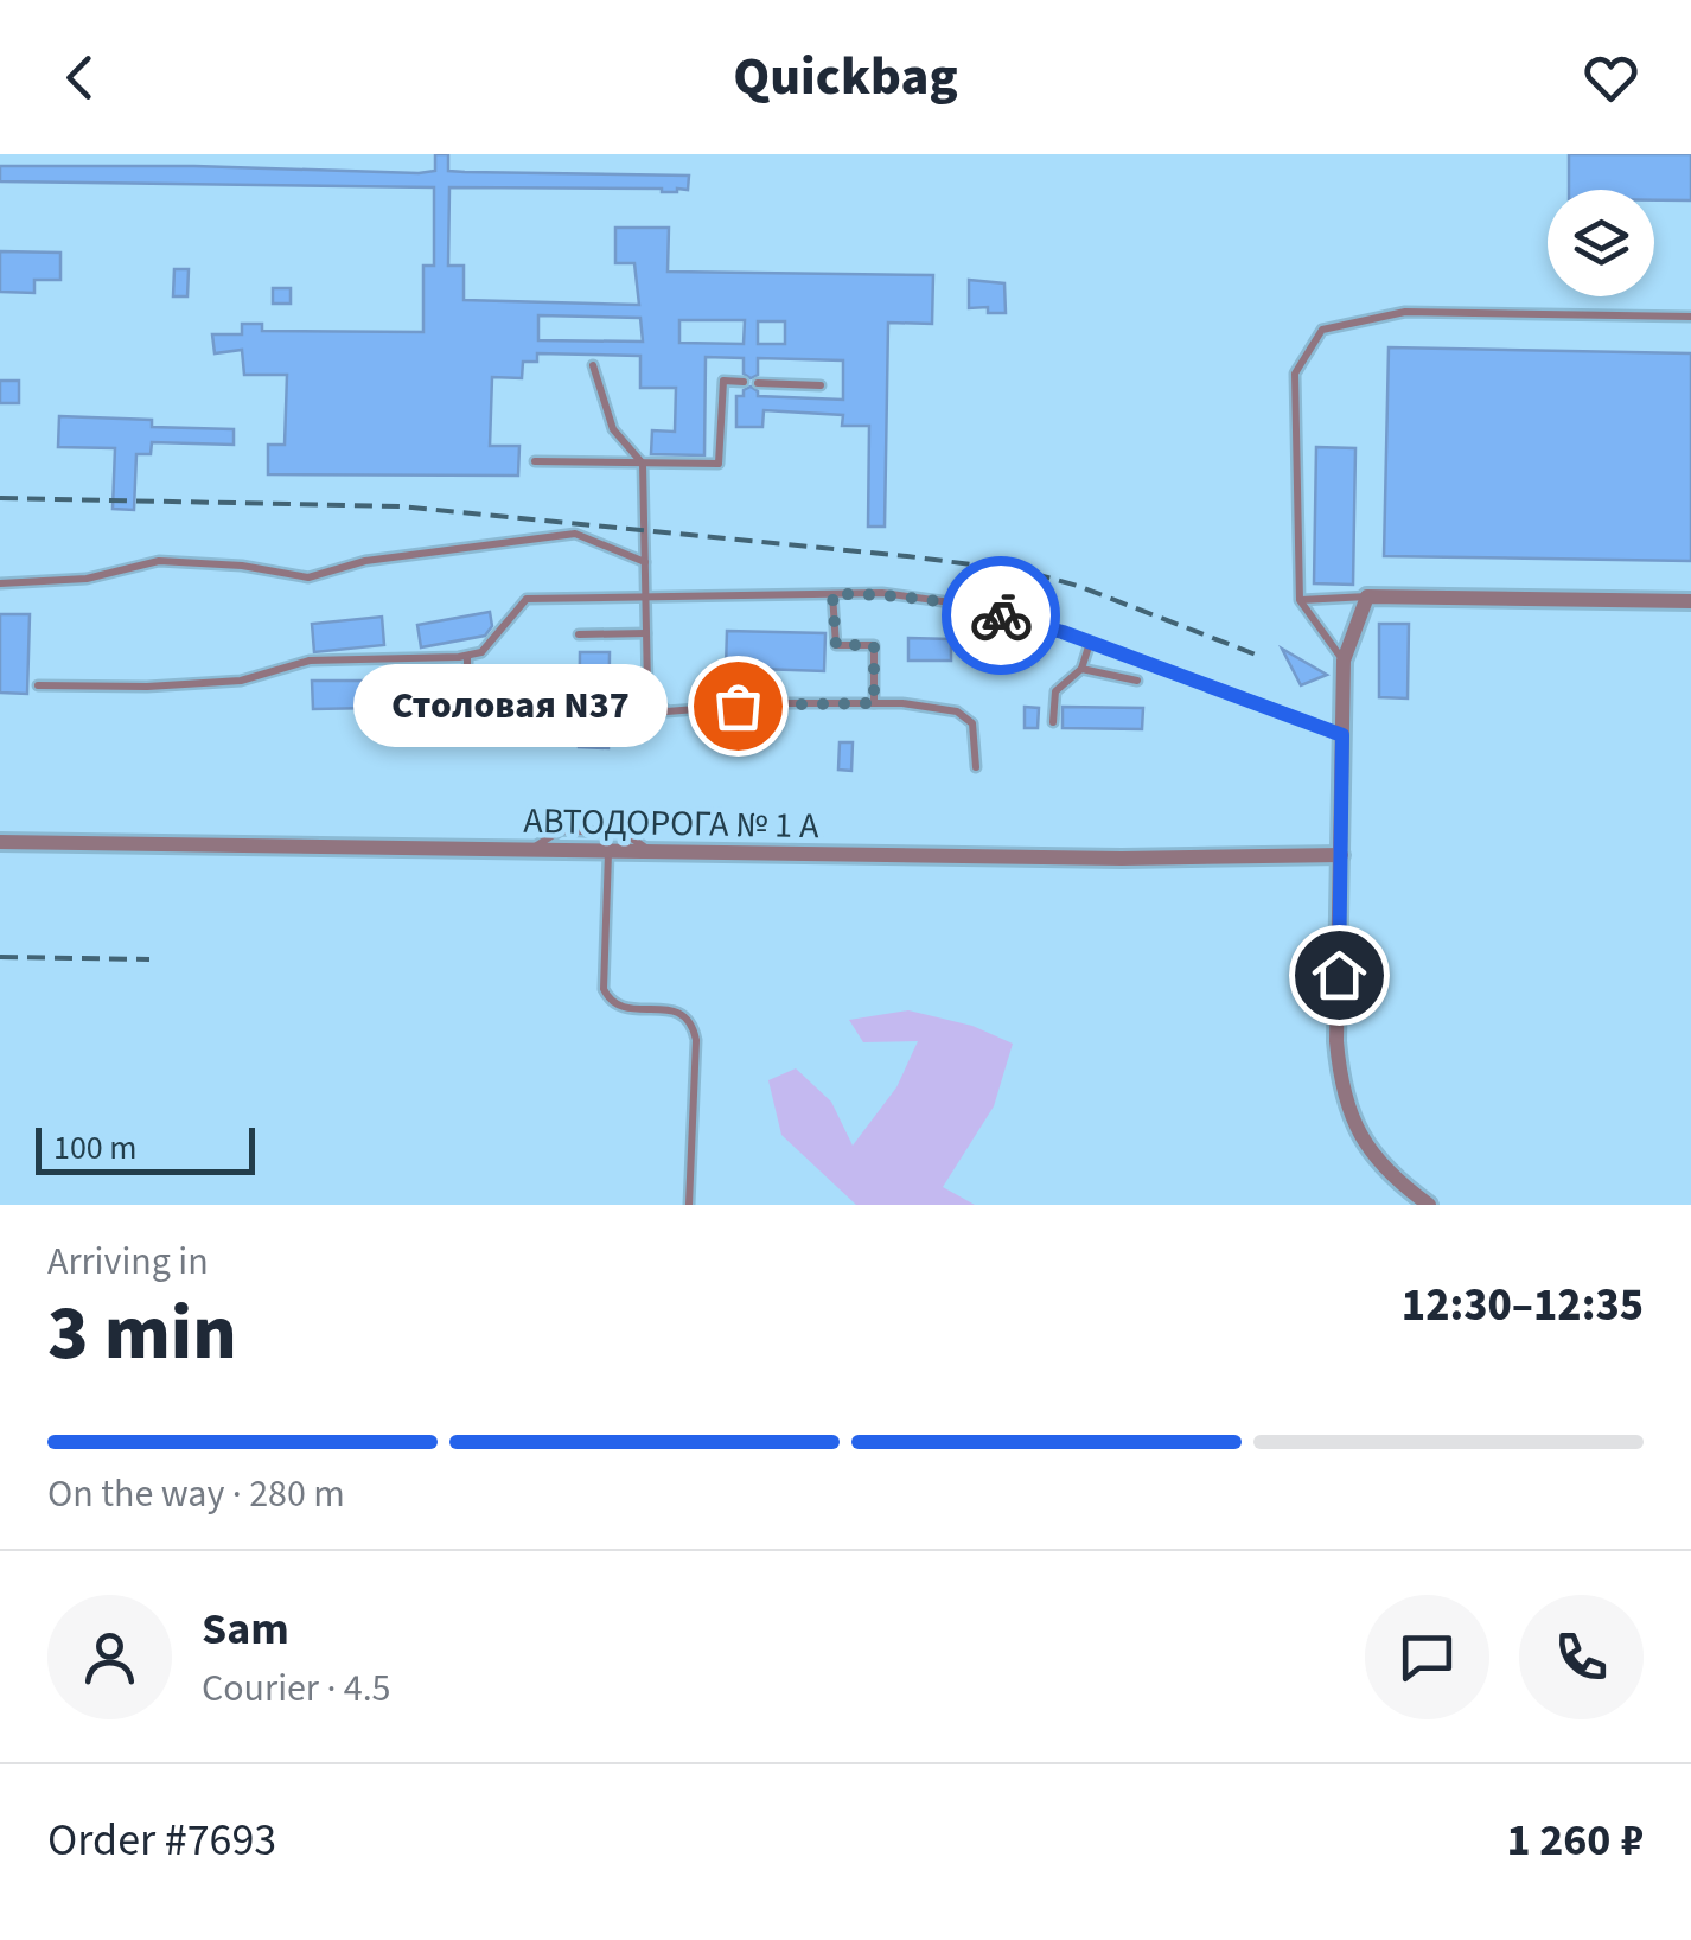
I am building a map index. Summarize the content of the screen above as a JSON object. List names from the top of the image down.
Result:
{
  "streets": {
    "street": ["АВТОДОРОГА № 1 А"]
  },
  "places": ["Столовая N37"],
  "scale_bar": "100 m",
  "page": {
    "header": "Quickbag",
    "bubble": "Столовая N37",
    "scale": "100 m",
    "heading": ["3 min", "Arriving in", "12:30–12:35"],
    "panel": [
      "Sam",
      "Courier · 4.5",
      "Order #7693",
      "1 260 ₽"
    ],
    "bar": "On the way · 280 m"
  }
}
